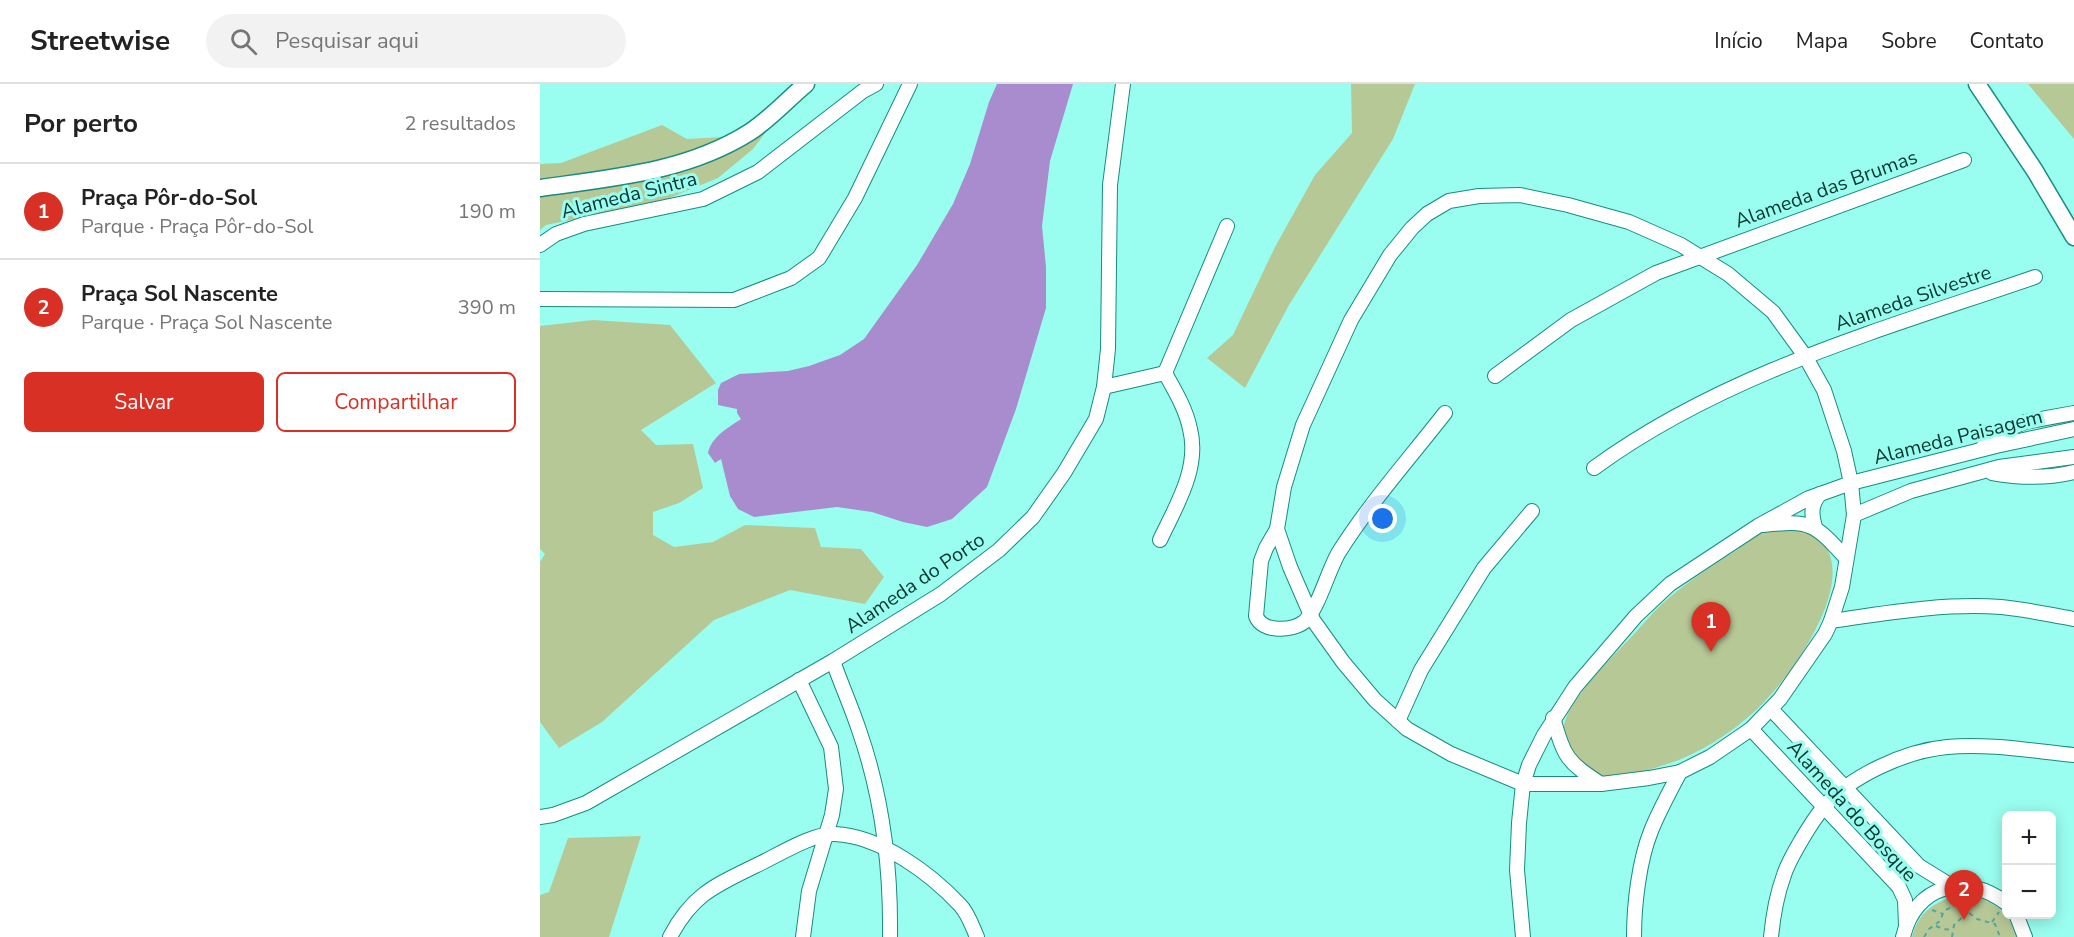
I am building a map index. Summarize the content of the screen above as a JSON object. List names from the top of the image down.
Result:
{
  "streets": {
    "street": [
      "Alameda das Brumas",
      "Alameda Sintra",
      "Alameda Silvestre",
      "Alameda Paisagem",
      "Alameda do Porto",
      "Alameda do Bosque"
    ]
  },
  "page": {
    "header": "Streetwise",
    "search": "Pesquisar aqui",
    "nav": [
      "Início",
      "Mapa",
      "Sobre",
      "Contato"
    ],
    "heading": ["Por perto", "2 resultados"],
    "list": [
      {
        "mark": "1",
        "name": "Praça Pôr-do-Sol",
        "note": "Parque · Praça Pôr-do-Sol",
        "value": "190 m"
      },
      {
        "mark": "2",
        "name": "Praça Sol Nascente",
        "note": "Parque · Praça Sol Nascente",
        "value": "390 m"
      }
    ],
    "buttons": ["Salvar", "Compartilhar"],
    "pins": ["1", "2"],
    "map_buttons": ["+", "−"]
  }
}
